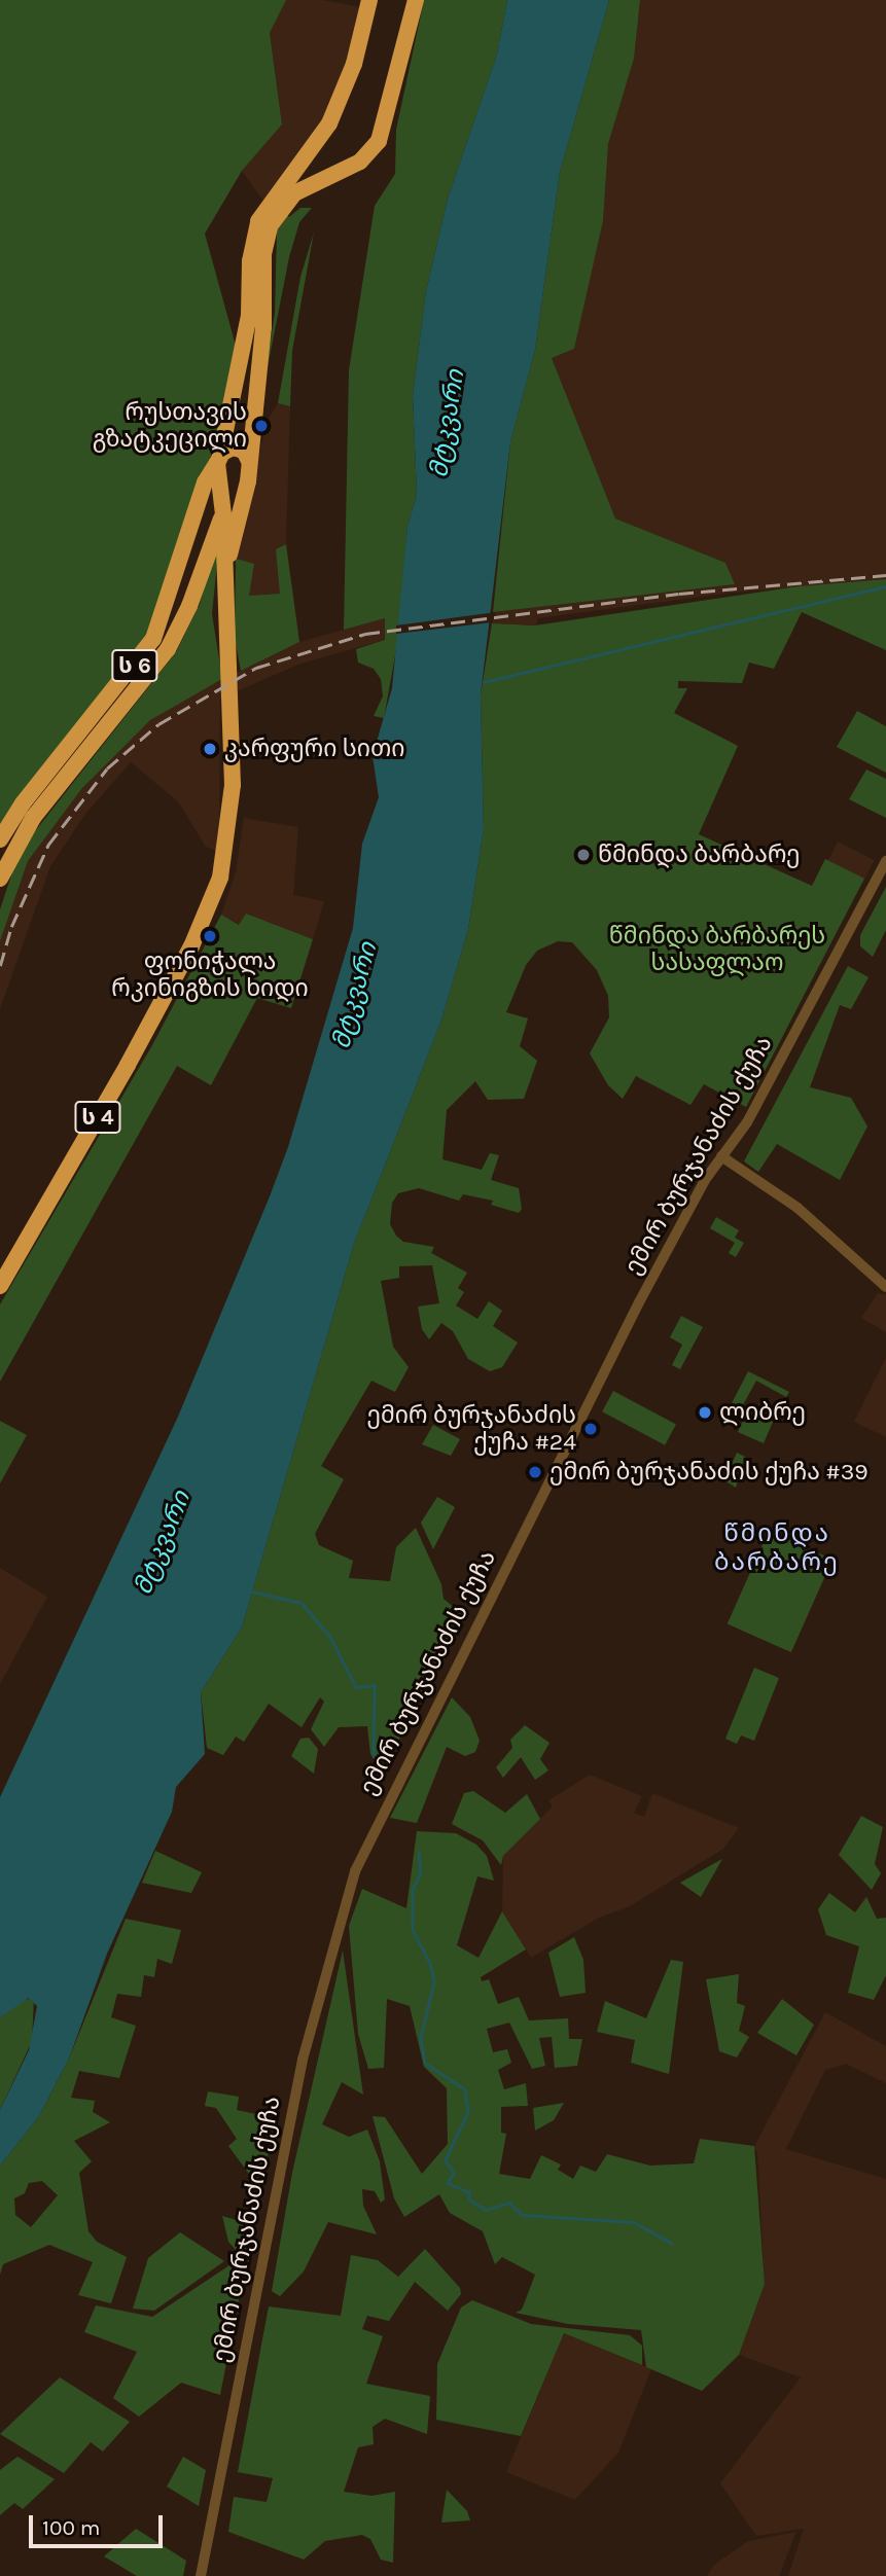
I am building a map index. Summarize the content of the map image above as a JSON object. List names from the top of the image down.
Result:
{
  "streets": {
    "highway": ["ს 6", "ს 4"],
    "street": ["ემირ ბურჯანაძის ქუჩა"]
  },
  "crossings": [
    ["ს 6", "ს 4"]
  ],
  "districts": ["წმინდა ბარბარე"],
  "water": ["მტკვარი"],
  "parks": ["წმინდა ბარბარეს სასაფლაო"],
  "places": [
    "რუსთავის გზატკეცილი",
    "კარფური სითი",
    "წმინდა ბარბარე",
    "ფონიჭალა რკინიგზის ხიდი",
    "ლიბრე",
    "ემირ ბურჯანაძის ქუჩა #24",
    "ემირ ბურჯანაძის ქუჩა #39"
  ],
  "scale_bar": "100 m"
}
